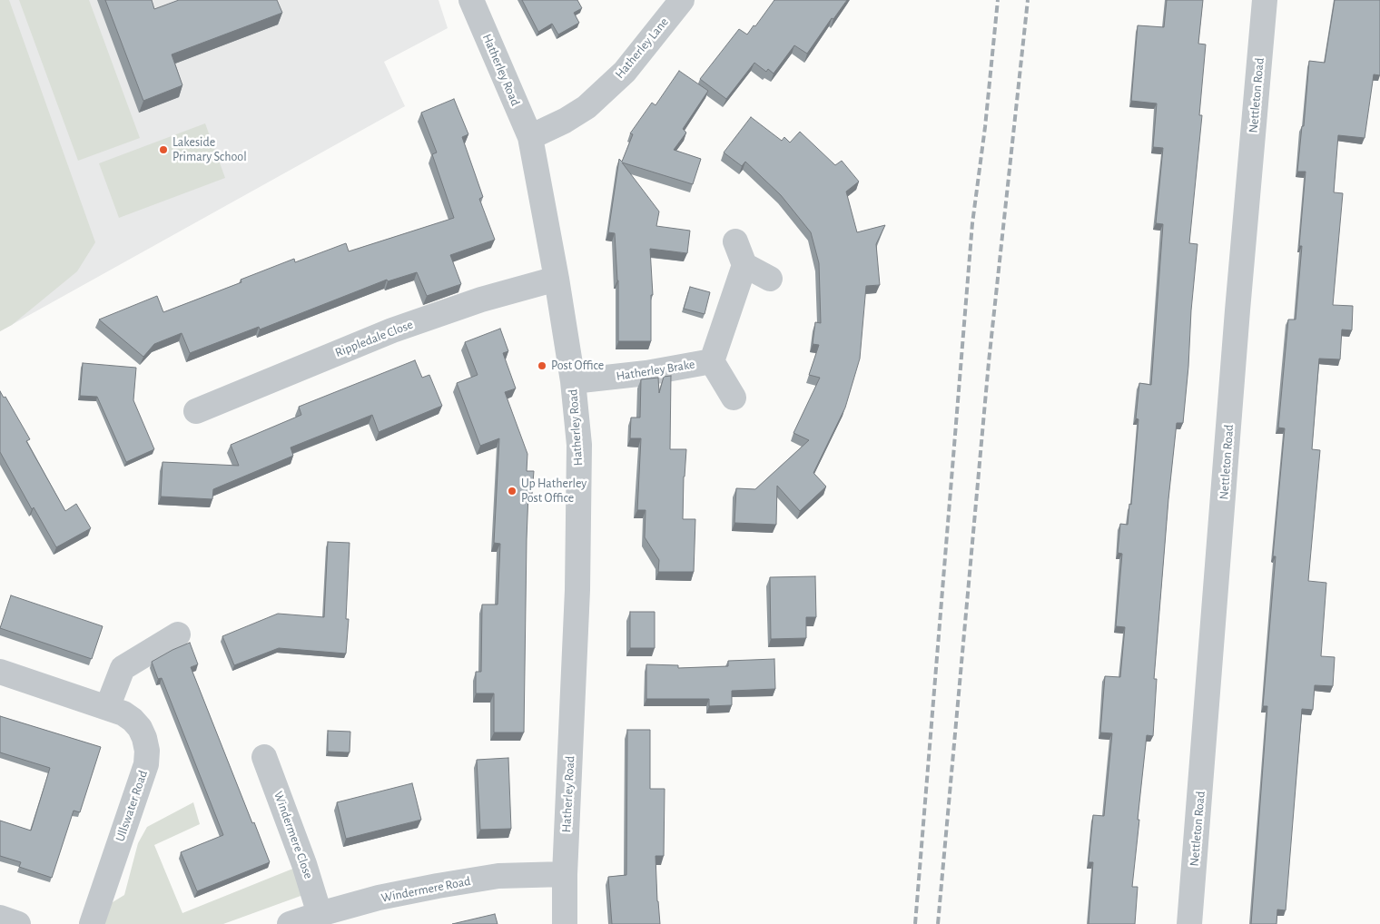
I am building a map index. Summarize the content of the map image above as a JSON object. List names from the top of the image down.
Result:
{
  "streets": {
    "street": [
      "Hatherley Lane",
      "Hatherley Road",
      "Nettleton Road",
      "Rippledale Close",
      "Hatherley Brake",
      "Ullswater Road",
      "Windermere Close",
      "Windermere Road"
    ]
  },
  "crossings": [
    ["Hatherley Lane", "Hatherley Road"],
    ["Hatherley Road", "Rippledale Close"],
    ["Hatherley Road", "Hatherley Brake"],
    ["Hatherley Road", "Windermere Road"],
    ["Windermere Close", "Windermere Road"]
  ],
  "places": ["Lakeside Primary School", "Post Office", "Up Hatherley Post Office"]
}
